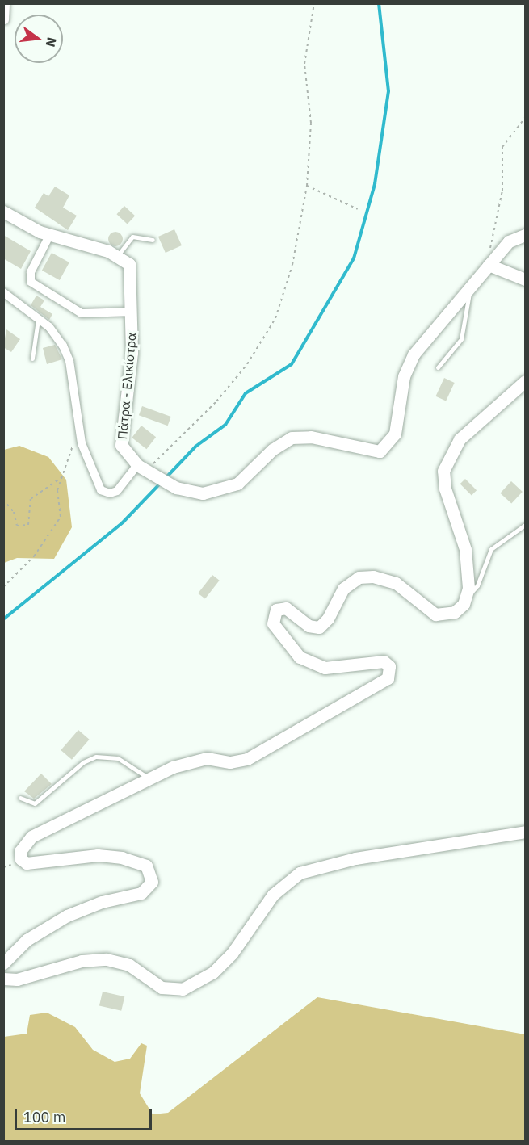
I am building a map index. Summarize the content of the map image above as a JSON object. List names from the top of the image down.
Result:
{
  "streets": {
    "street": ["Πάτρα - Ελικίστρα"]
  },
  "scale_bar": "100 m",
  "north": "right"
}
